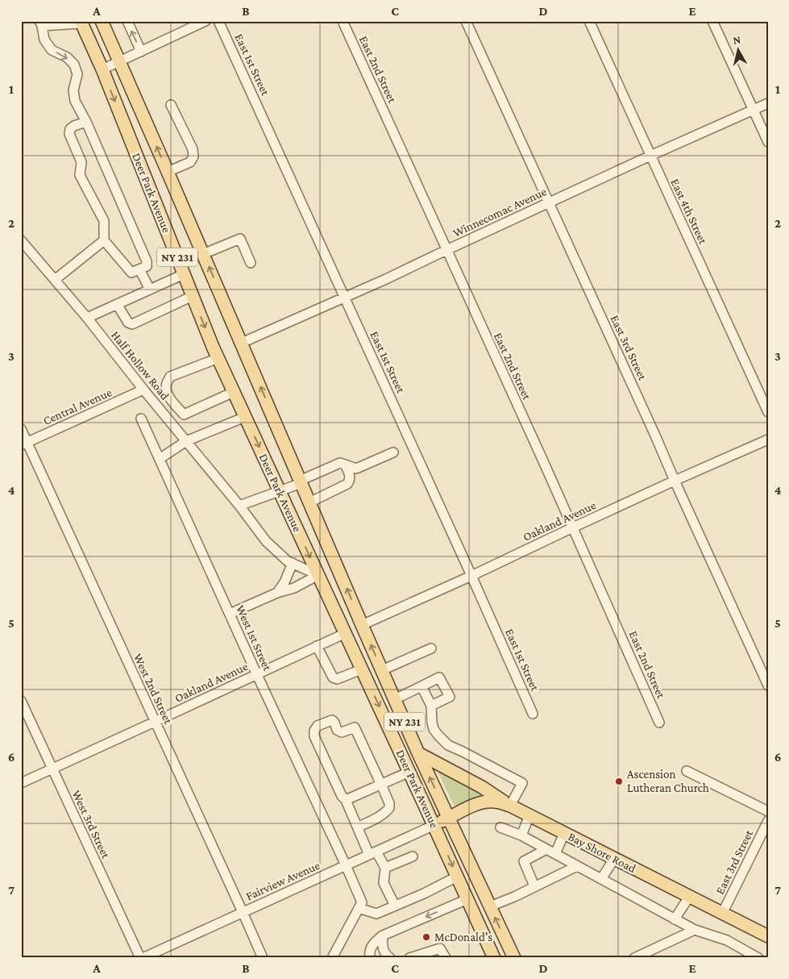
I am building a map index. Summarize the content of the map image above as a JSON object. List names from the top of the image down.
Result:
{
  "streets": {
    "main road": ["Deer Park Avenue", "NY 231", "Bay Shore Road"],
    "street": [
      "East 1st Street",
      "East 2nd Street",
      "East 4th Street",
      "Winnecomac Avenue",
      "East 3rd Street",
      "Half Hollow Road",
      "Central Avenue",
      "Oakland Avenue",
      "West 1st Street",
      "West 2nd Street",
      "West 3rd Street",
      "Fairview Avenue"
    ]
  },
  "crossings": [
    ["East 1st Street", "Winnecomac Avenue"],
    ["East 1st Street", "Oakland Avenue"],
    ["East 2nd Street", "Winnecomac Avenue"],
    ["East 2nd Street", "Oakland Avenue"],
    ["Deer Park Avenue", "Winnecomac Avenue"],
    ["Deer Park Avenue", "Half Hollow Road"],
    ["Deer Park Avenue", "Oakland Avenue"],
    ["Deer Park Avenue", "Bay Shore Road"],
    ["Deer Park Avenue", "Fairview Avenue"],
    ["East 4th Street", "Winnecomac Avenue"],
    ["Winnecomac Avenue", "East 3rd Street"],
    ["East 3rd Street", "Oakland Avenue"],
    ["East 3rd Street", "Bay Shore Road"],
    ["Half Hollow Road", "Central Avenue"],
    ["Central Avenue", "West 2nd Street"],
    ["Oakland Avenue", "West 1st Street"],
    ["Oakland Avenue", "West 2nd Street"],
    ["Oakland Avenue", "West 3rd Street"],
    ["West 1st Street", "Fairview Avenue"],
    ["West 2nd Street", "Fairview Avenue"],
    ["West 3rd Street", "Fairview Avenue"],
    ["Bay Shore Road", "Fairview Avenue"]
  ],
  "places": ["Ascension Lutheran Church", "McDonald's"],
  "north": "top",
  "grid": {
    "columns": [
      "A",
      "B",
      "C",
      "D",
      "E"
    ],
    "rows": [
      "1",
      "2",
      "3",
      "4",
      "5",
      "6",
      "7"
    ]
  }
}
